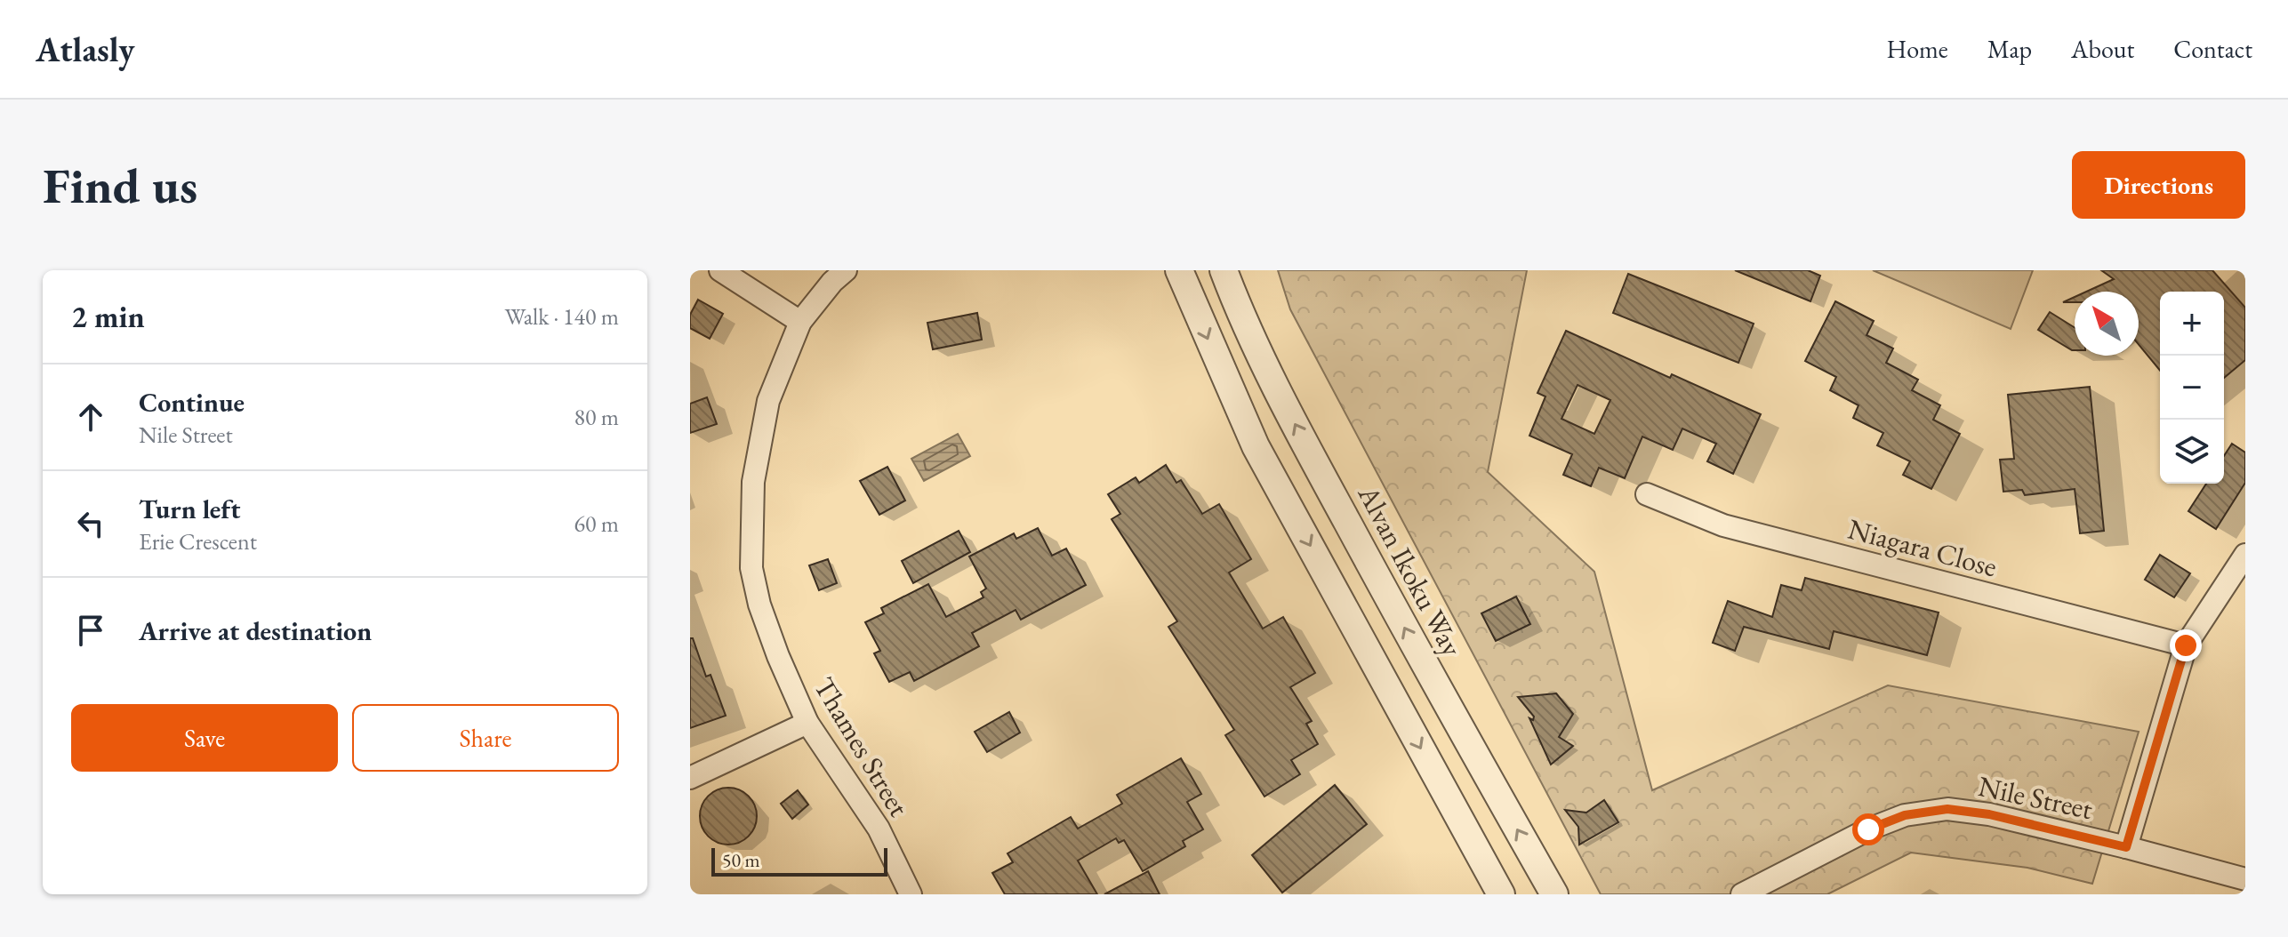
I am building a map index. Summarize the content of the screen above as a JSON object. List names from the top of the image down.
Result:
{
  "streets": {
    "street": [
      "Niagara Close",
      "Alvan Ikoku Way",
      "Thames Street",
      "Nile Street"
    ]
  },
  "scale_bar": "50 m",
  "north": "top left",
  "page": {
    "header": "Atlasly",
    "nav": [
      "Home",
      "Map",
      "About",
      "Contact"
    ],
    "buttons": [
      "Directions",
      ["Save", "Share"]
    ],
    "title": "Find us",
    "heading": ["2 min", "Walk · 140 m"],
    "map_buttons": ["+", "−"],
    "list": [
      ["Continue", "Nile Street", "80 m"],
      ["Turn left", "Erie Crescent", "60 m"],
      "Arrive at destination"
    ],
    "scale": "50 m"
  }
}
